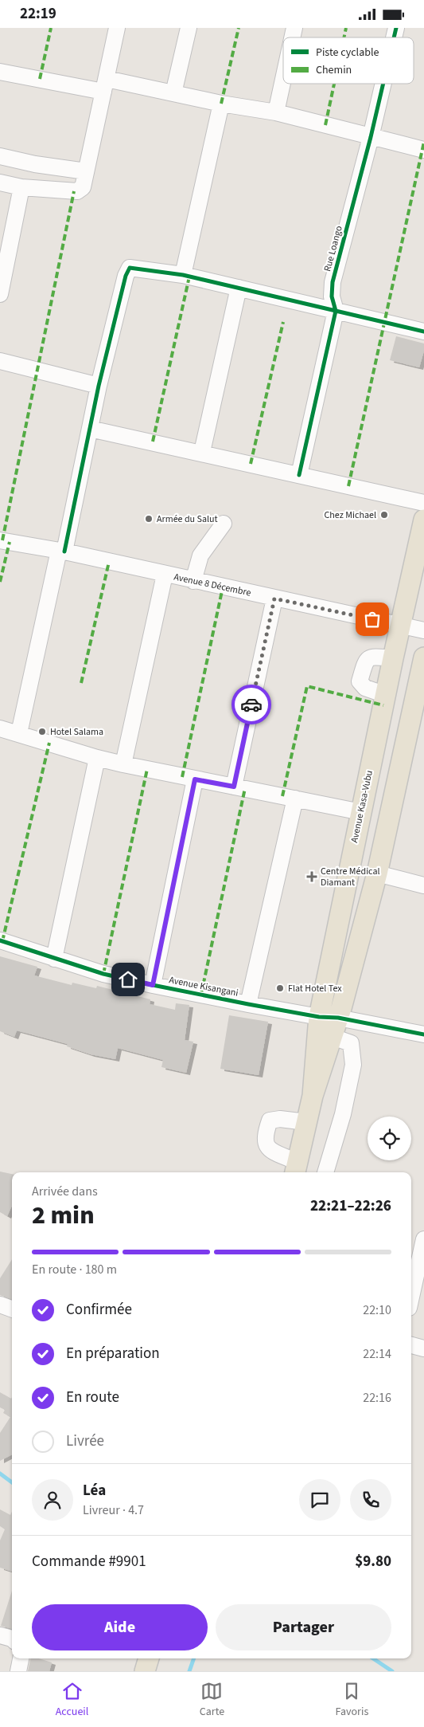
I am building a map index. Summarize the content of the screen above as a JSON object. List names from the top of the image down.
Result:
{
  "streets": {
    "main road": ["Avenue Kasa-Vubu"],
    "street": ["Rue Loango", "Avenue 8 Décembre", "Avenue Kisangani"]
  },
  "crossings": [
    ["Avenue 8 Décembre", "Avenue Kasa-Vubu"],
    ["Avenue Kasa-Vubu", "Avenue Kisangani"]
  ],
  "places": {
    "other": [
      "Chez Michael",
      "Armée du Salut",
      "Hotel Salama",
      "Flat Hotel Tex"
    ],
    "health": ["Centre Médical Diamant"]
  },
  "legend": ["Piste cyclable", "Chemin"],
  "page": {
    "status": "22:19",
    "heading": ["2 min", "Arrivée dans", "22:21–22:26"],
    "panel": [
      "Léa",
      "Livreur · 4.7",
      "Commande #9901",
      "$9.80"
    ],
    "bar": "En route · 180 m",
    "list": [
      ["Confirmée", "22:10"],
      ["En préparation", "22:14"],
      ["En route", "22:16"],
      "Livrée"
    ],
    "buttons": ["Aide", "Partager"],
    "tabs": ["Accueil", "Carte", "Favoris"]
  }
}
